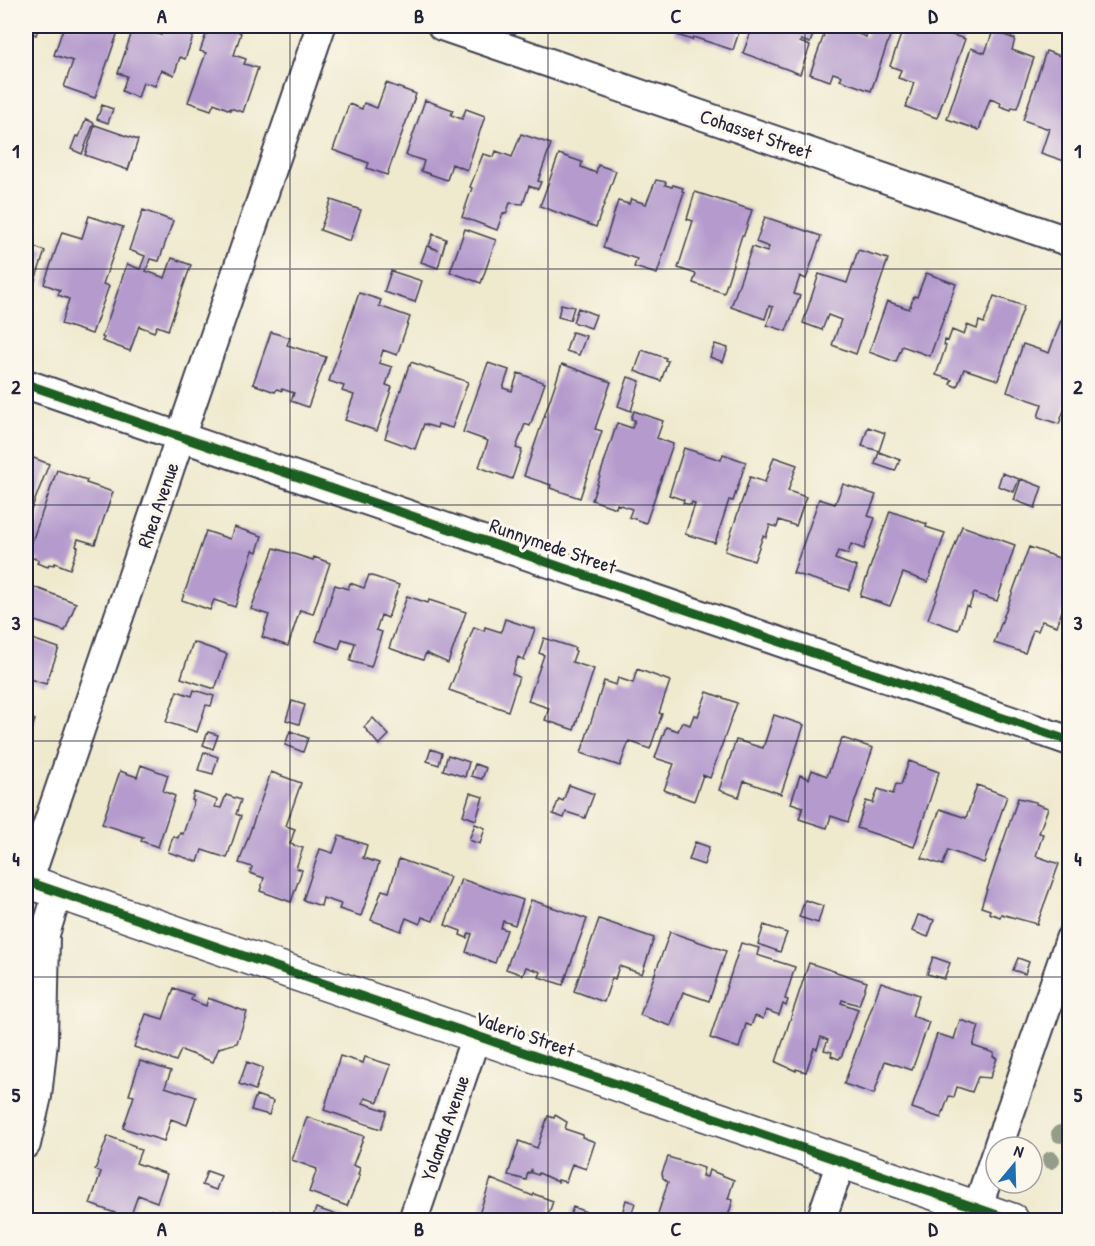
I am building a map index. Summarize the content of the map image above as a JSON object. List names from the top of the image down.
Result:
{
  "streets": {
    "street": [
      "Cohasset Street",
      "Rhea Avenue",
      "Runnymede Street",
      "Valerio Street",
      "Yolanda Avenue"
    ]
  },
  "crossings": [
    ["Rhea Avenue", "Runnymede Street"],
    ["Rhea Avenue", "Valerio Street"],
    ["Valerio Street", "Yolanda Avenue"]
  ],
  "north": "top",
  "grid": {
    "columns": [
      "A",
      "B",
      "C",
      "D"
    ],
    "rows": [
      "1",
      "2",
      "3",
      "4",
      "5"
    ]
  }
}
